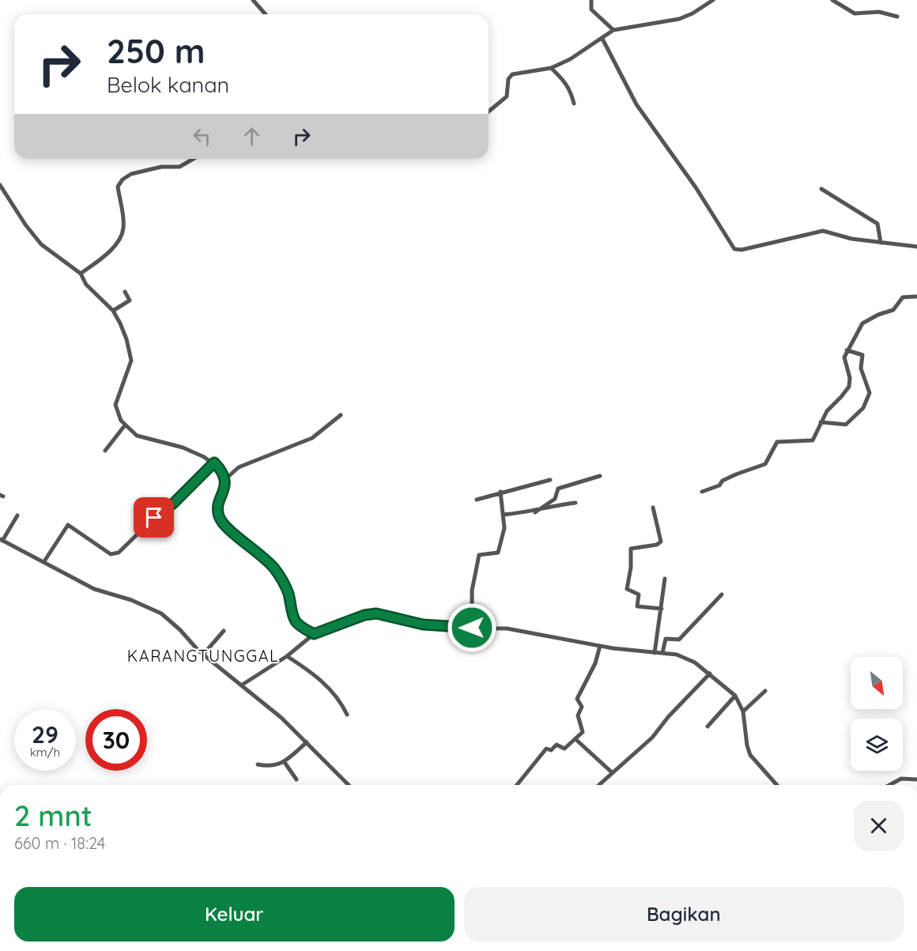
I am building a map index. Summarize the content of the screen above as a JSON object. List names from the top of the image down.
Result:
{
  "districts": ["KARANGTUNGGAL"],
  "north": "bottom right",
  "page": {
    "turn": ["250 m", "Belok kanan"],
    "speed": "29 km/h",
    "limit": "30",
    "heading": ["2 mnt", "660 m · 18:24"],
    "buttons": ["Keluar", "Bagikan"]
  }
}
